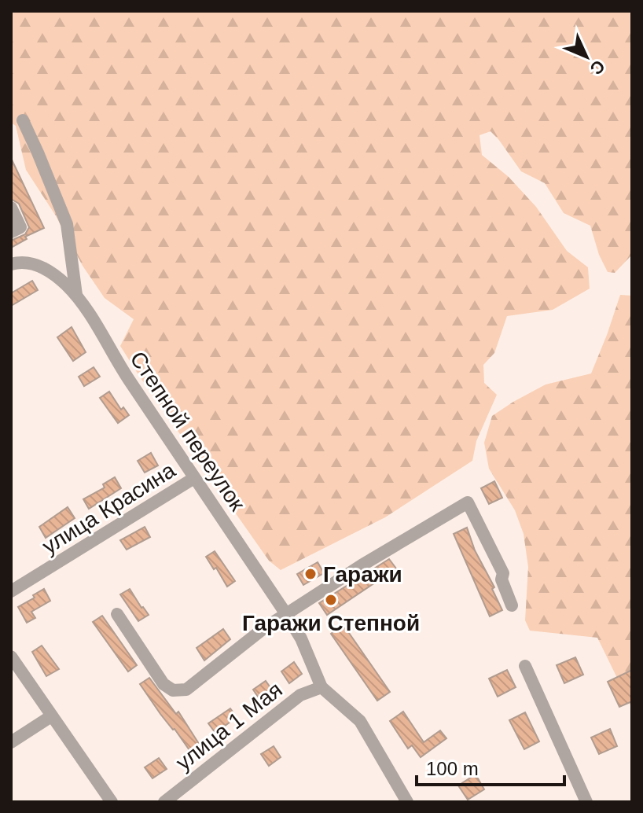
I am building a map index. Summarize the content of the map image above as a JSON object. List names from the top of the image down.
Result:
{
  "streets": {
    "street": ["Степной переулок", "улица Красина", "улица 1 Мая"]
  },
  "crossings": [
    ["Степной переулок", "улица Красина"],
    ["Степной переулок", "улица 1 Мая"]
  ],
  "places": ["Гаражи", "Гаражи Степной"],
  "scale_bar": "100 m",
  "north": "bottom right"
}
